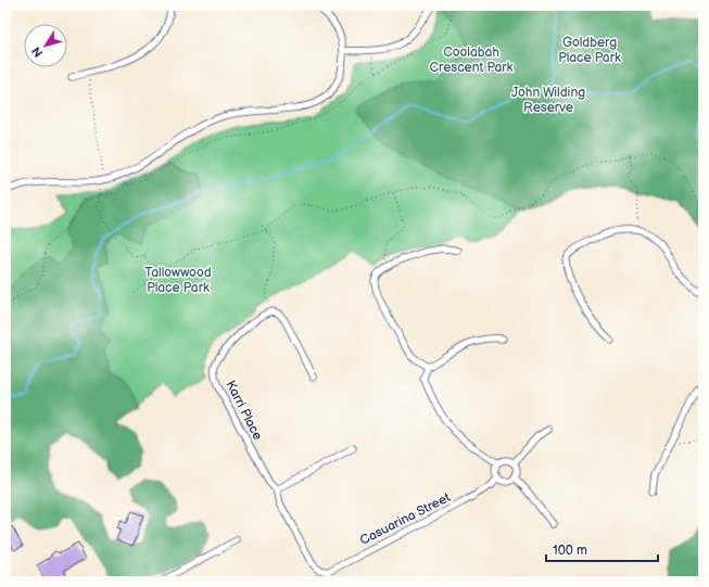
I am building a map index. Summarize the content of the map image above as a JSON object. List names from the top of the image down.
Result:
{
  "streets": {
    "street": ["Karri Place", "Casuarina Street"]
  },
  "crossings": [
    ["Karri Place", "Casuarina Street"]
  ],
  "parks": [
    "Goldberg Place Park",
    "Coolabah Crescent Park",
    "John Wilding Reserve",
    "Tallowwood Place Park"
  ],
  "scale_bar": "100 m",
  "north": "bottom left"
}
